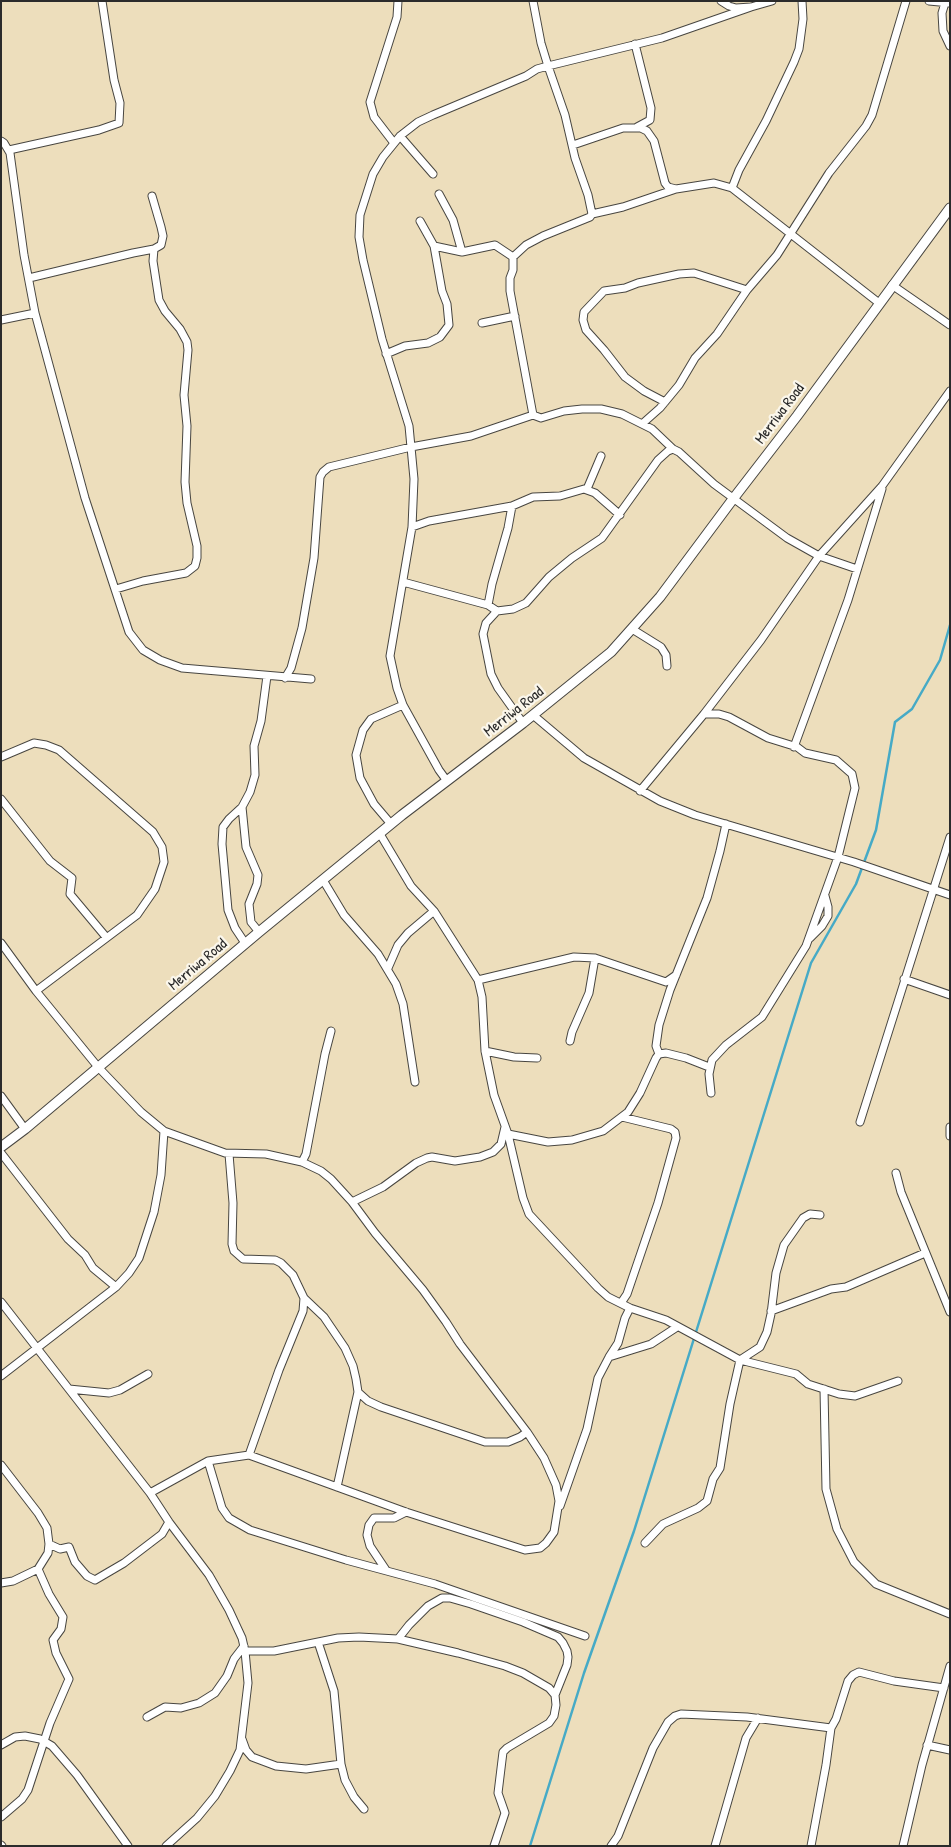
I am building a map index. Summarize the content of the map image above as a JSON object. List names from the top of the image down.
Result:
{
  "streets": {
    "street": ["Merriwa Road"]
  }
}
